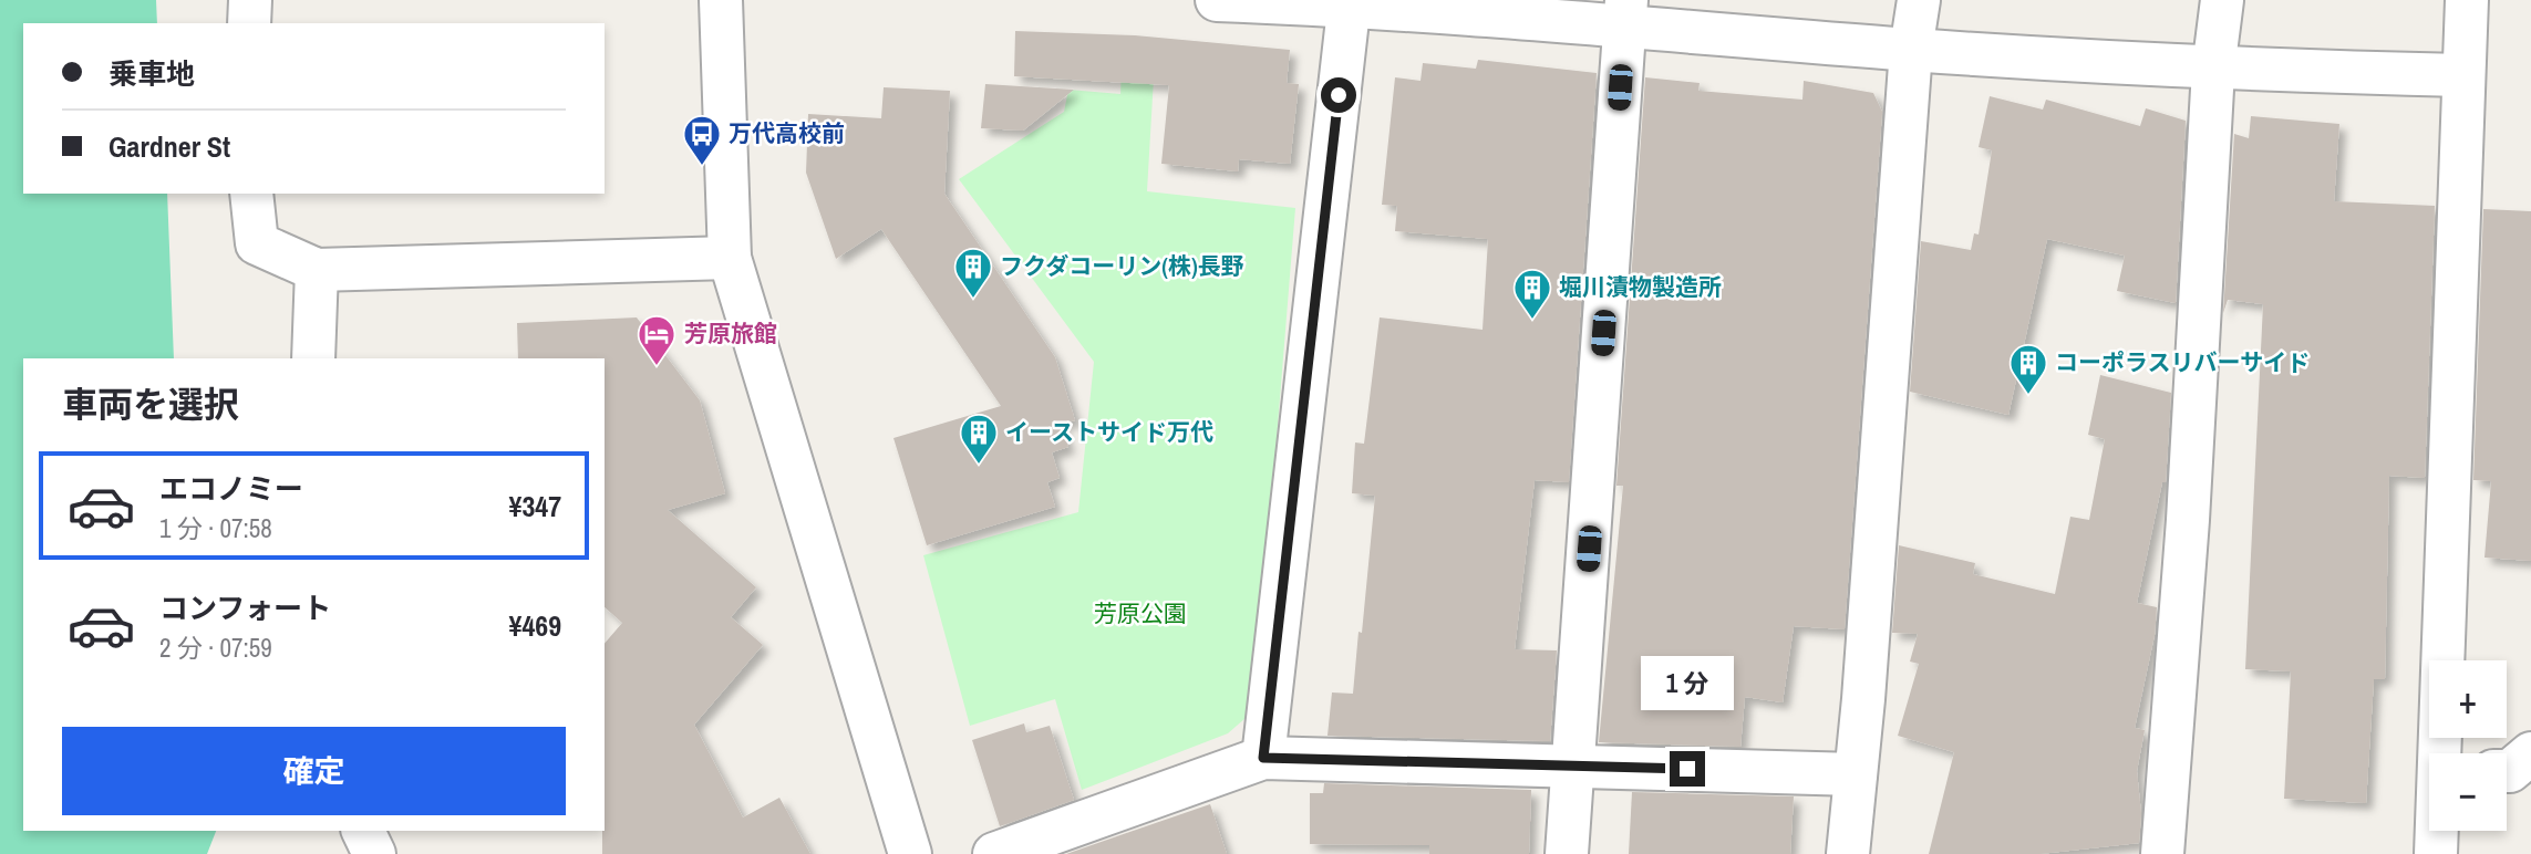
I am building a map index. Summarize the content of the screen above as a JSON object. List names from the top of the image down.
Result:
{
  "parks": ["芳原公園"],
  "places": {
    "bus stop": ["万代高校前"],
    "building": [
      "フクダコーリン(株)長野",
      "堀川漬物製造所",
      "コーポラスリバーサイド",
      "イーストサイド万代"
    ],
    "hotel": ["芳原旅館"]
  },
  "page": {
    "banner": ["乗車地", "Gardner St"],
    "heading": "車両を選択",
    "list": [
      {
        "name": "エコノミー",
        "note": "1 分 · 07:58",
        "value": "¥347"
      },
      {
        "name": "コンフォート",
        "note": "2 分 · 07:59",
        "value": "¥469"
      }
    ],
    "bubble": "1 分",
    "map_buttons": ["+", "−"],
    "buttons": "確定"
  }
}
